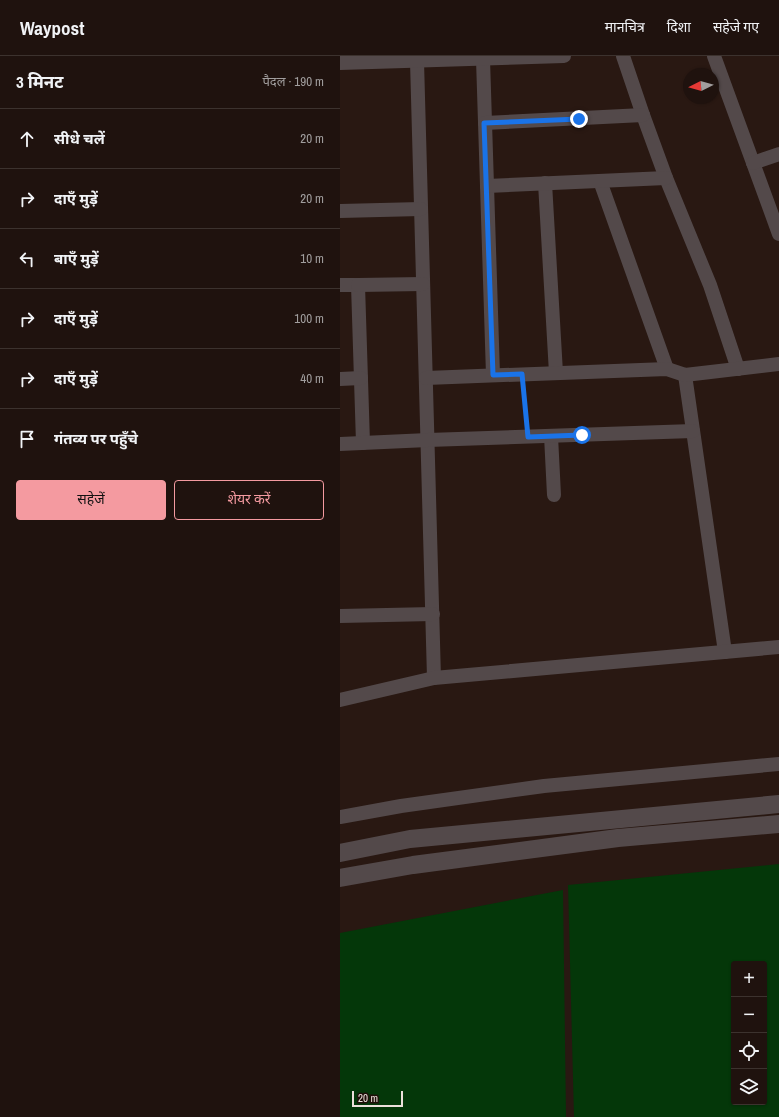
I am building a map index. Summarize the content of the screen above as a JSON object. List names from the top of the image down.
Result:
{
  "scale_bar": "20 m",
  "north": "left",
  "page": {
    "header": "Waypost",
    "nav": ["मानचित्र", "दिशा", "सहेजे गए"],
    "heading": ["3 मिनट", "पैदल · 190 m"],
    "list": [
      ["सीधे चलें", "20 m"],
      ["दाएँ मुड़ें", "20 m"],
      ["बाएँ मुड़ें", "10 m"],
      ["दाएँ मुड़ें", "100 m"],
      ["दाएँ मुड़ें", "40 m"],
      "गंतव्य पर पहुँचे"
    ],
    "buttons": ["सहेजें", "शेयर करें"],
    "map_buttons": ["+", "−"],
    "scale": "20 m"
  }
}
